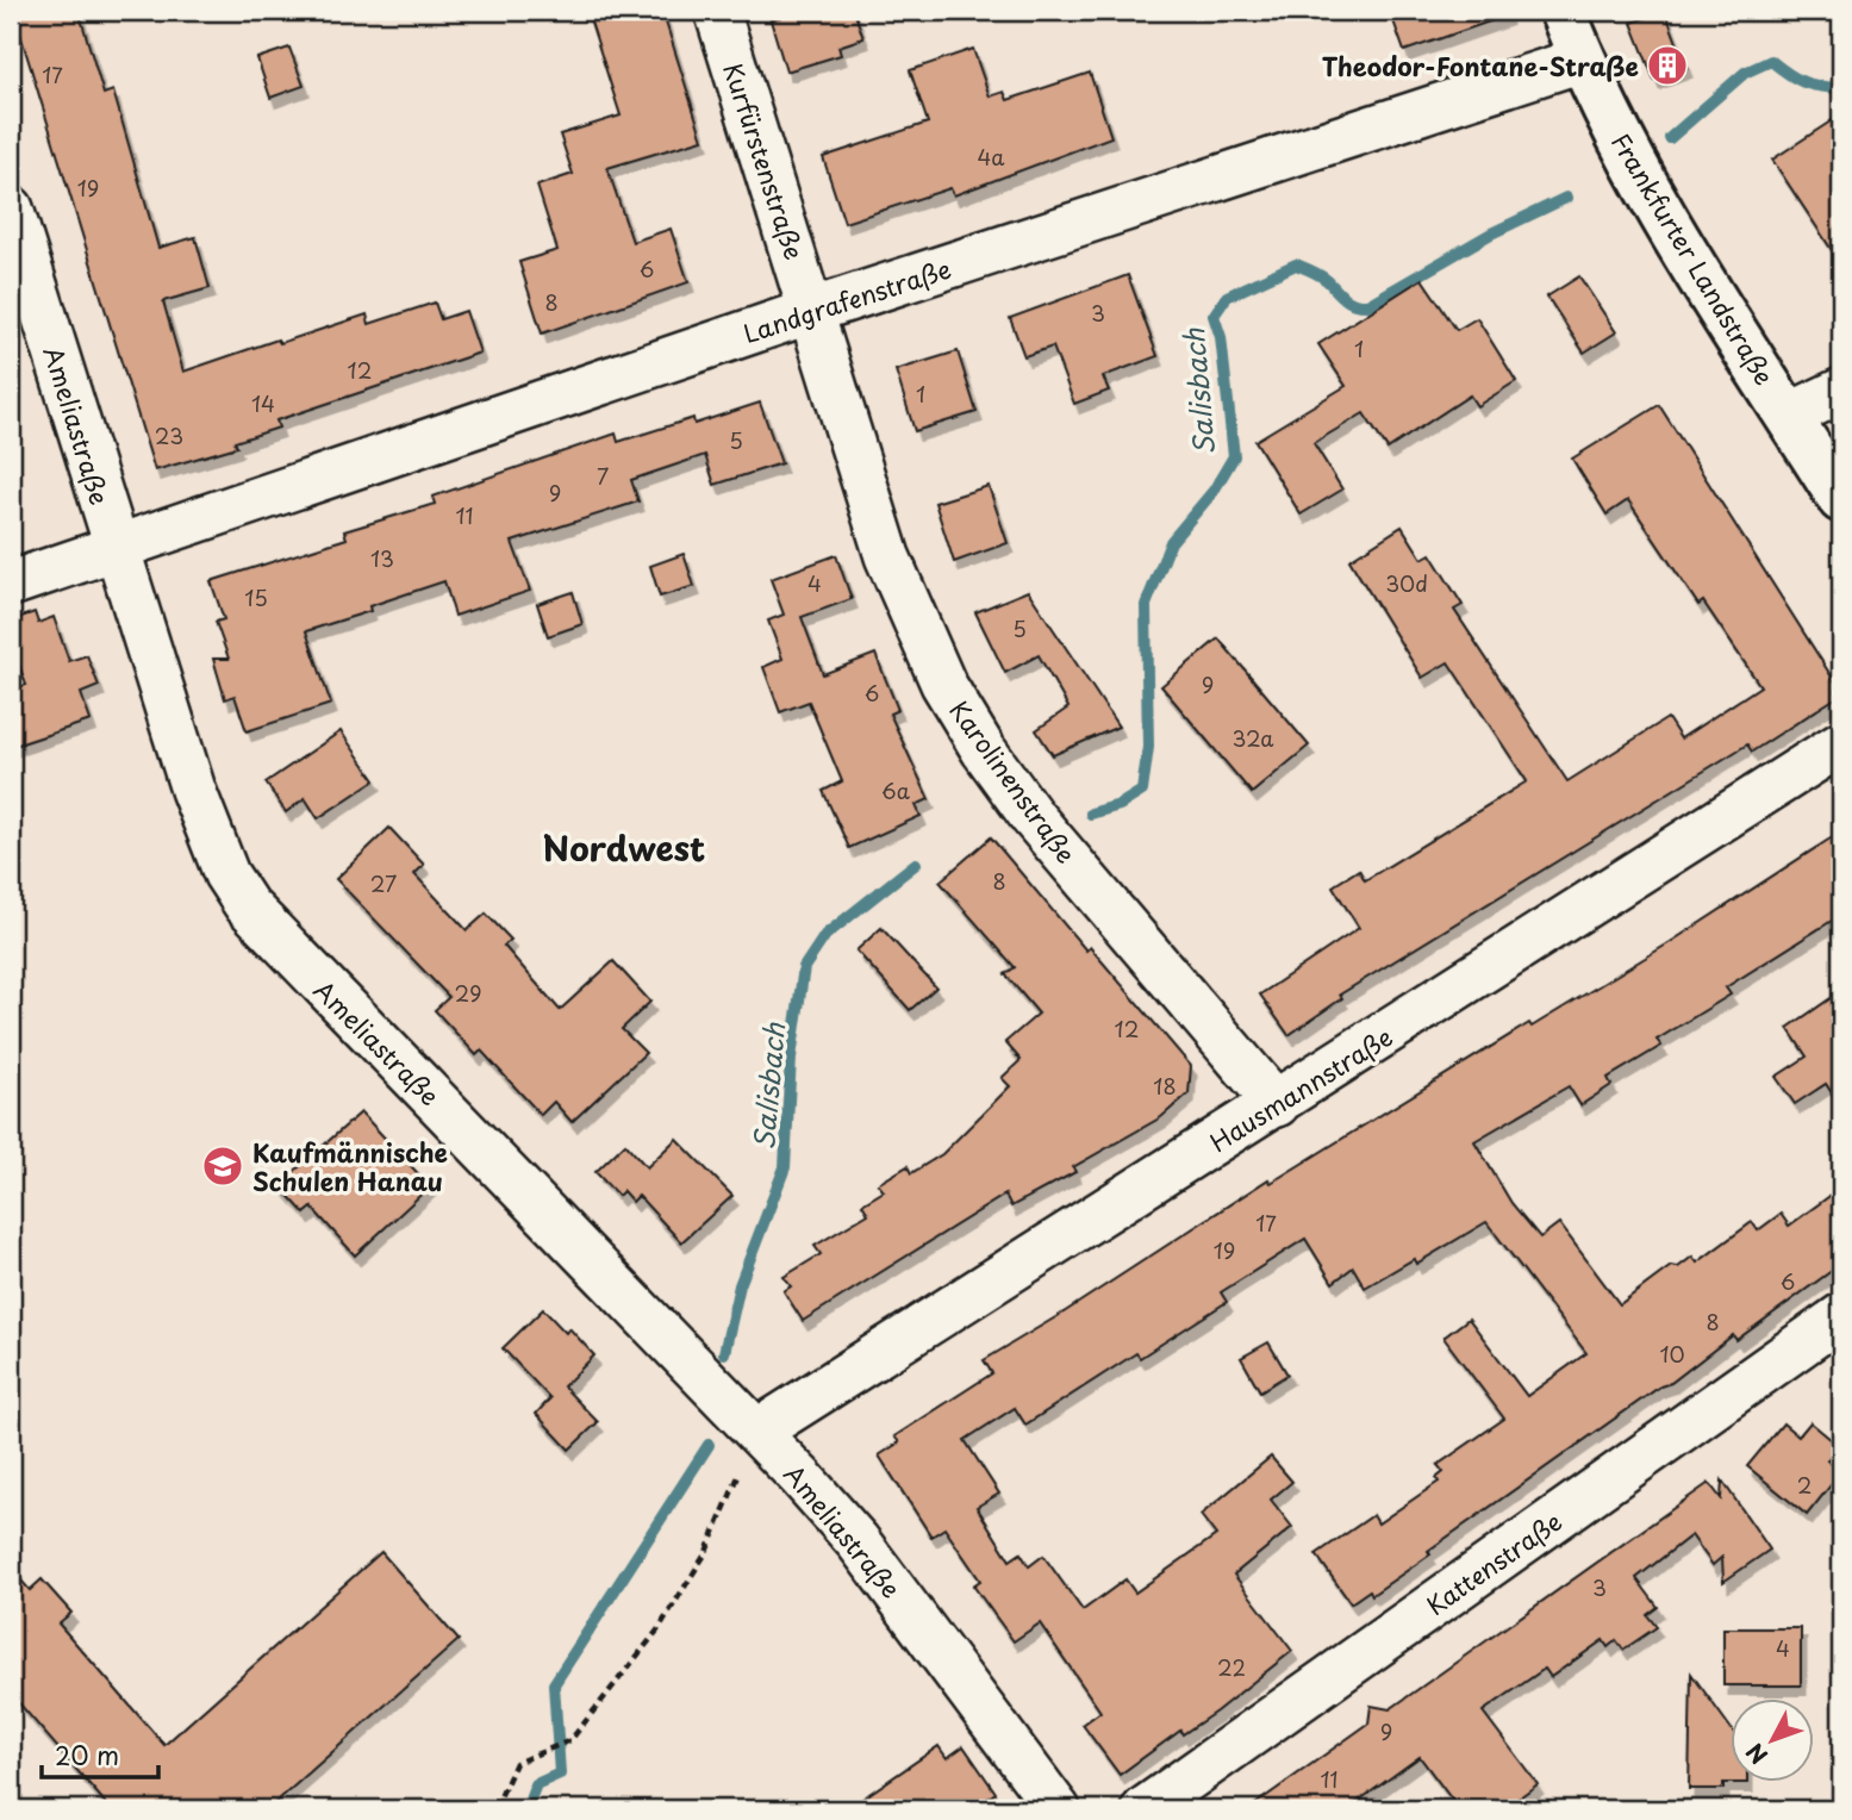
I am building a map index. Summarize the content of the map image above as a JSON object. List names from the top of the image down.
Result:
{
  "streets": {
    "main road": ["Frankfurter Landstraße"],
    "street": [
      "Kurfürstenstraße",
      "Landgrafenstraße",
      "Ameliastraße",
      "Karolinenstraße",
      "Hausmannstraße",
      "Kattenstraße"
    ]
  },
  "crossings": [
    ["Kurfürstenstraße", "Landgrafenstraße"],
    ["Kurfürstenstraße", "Karolinenstraße"],
    ["Frankfurter Landstraße", "Landgrafenstraße"],
    ["Landgrafenstraße", "Ameliastraße"],
    ["Landgrafenstraße", "Karolinenstraße"],
    ["Ameliastraße", "Hausmannstraße"],
    ["Karolinenstraße", "Hausmannstraße"]
  ],
  "districts": ["Nordwest"],
  "water": ["Salisbach"],
  "places": {
    "building": ["Theodor-Fontane-Straße"],
    "school or university": ["Kaufmännische Schulen Hanau"]
  },
  "house_numbers": [
    "17",
    "4a",
    "19",
    "6",
    "8",
    "3",
    "1",
    "12",
    "1",
    "14",
    "23",
    "5",
    "7",
    "9",
    "11",
    "13",
    "4",
    "30d",
    "15",
    "5",
    "9",
    "6",
    "32a",
    "6a",
    "8",
    "27",
    "29",
    "12",
    "18",
    "17",
    "19",
    "6",
    "8",
    "10",
    "2",
    "3",
    "4",
    "22",
    "9",
    "11"
  ],
  "scale_bar": "20 m",
  "north": "bottom left"
}
